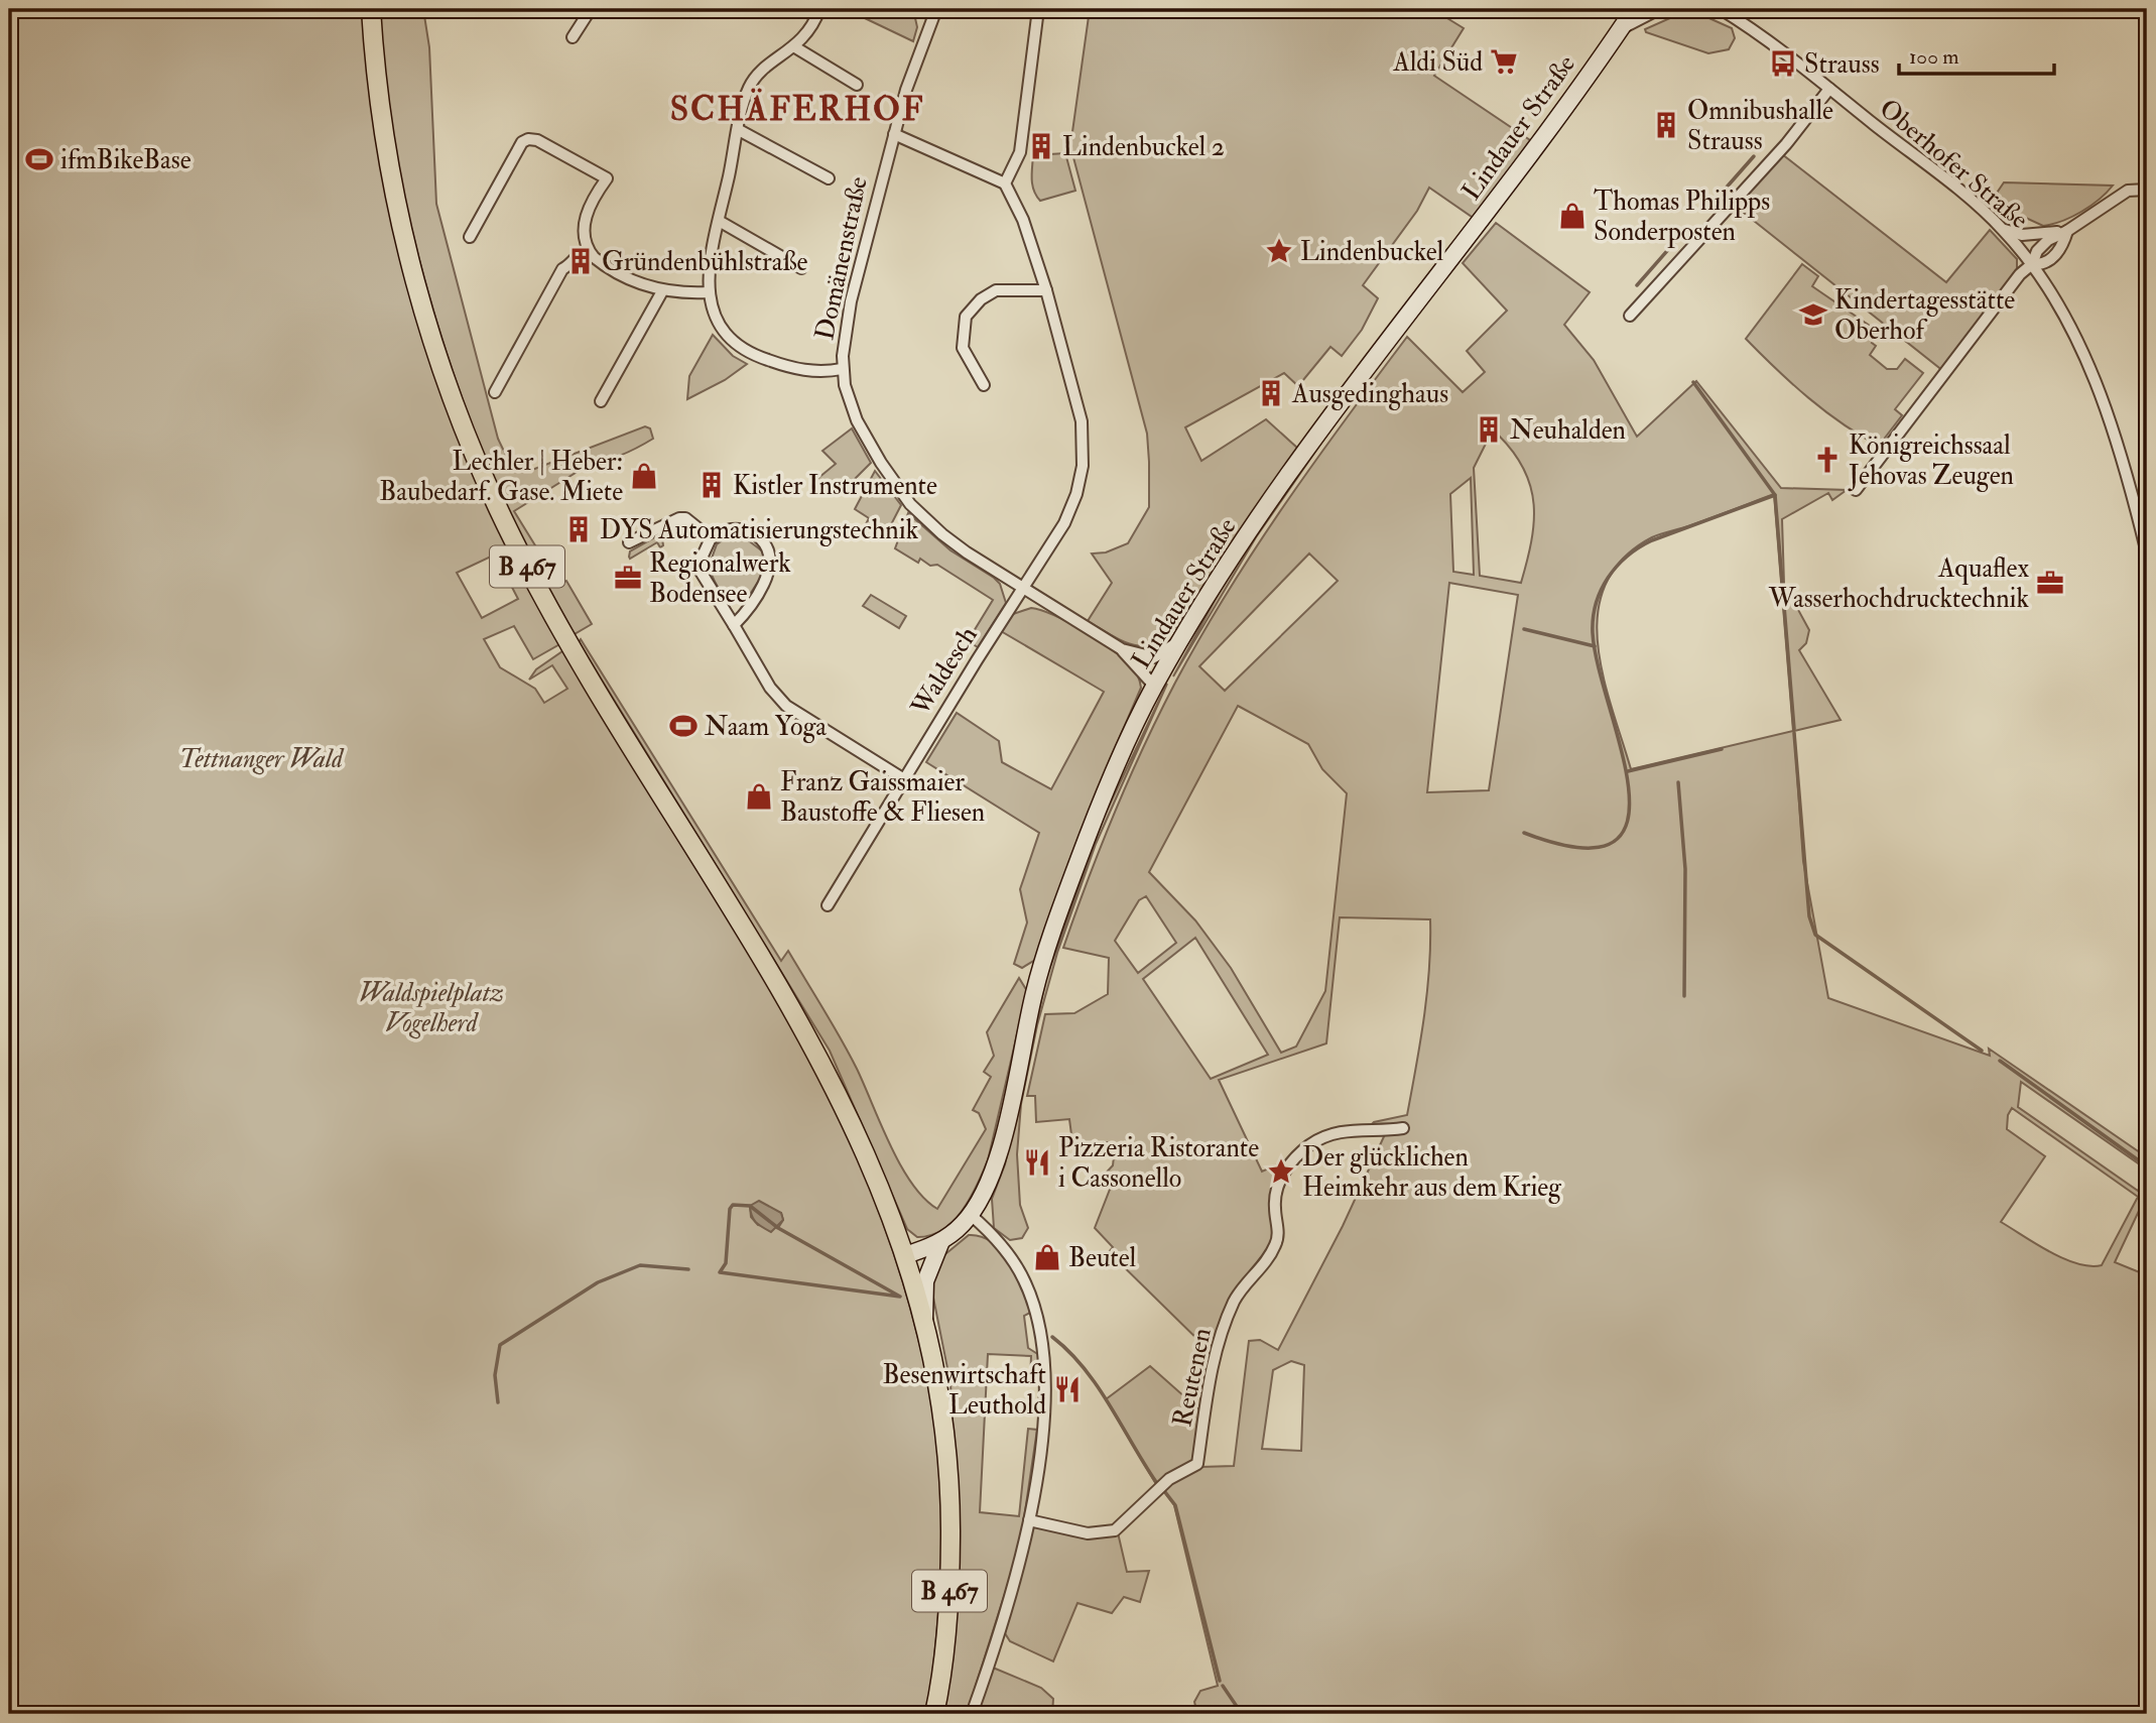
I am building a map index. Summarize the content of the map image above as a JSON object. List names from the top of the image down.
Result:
{
  "streets": {
    "main road": ["Lindauer Straße", "B 467"],
    "street": [
      "Oberhofer Straße",
      "Domänenstraße",
      "Waldesch",
      "Reutenen"
    ]
  },
  "crossings": [
    ["Lindauer Straße", "Domänenstraße"],
    ["Lindauer Straße", "B 467"],
    ["Domänenstraße", "Waldesch"]
  ],
  "districts": ["SCHÄFERHOF"],
  "parks": ["Tettnanger Wald", "Waldspielplatz Vogelherd"],
  "places": {
    "supermarket": ["Aldi Süd"],
    "bus stop": ["Strauss"],
    "building": [
      "Omnibushalle Strauss",
      "Lindenbuckel 2",
      "Gründenbühlstraße",
      "Ausgedinghaus",
      "Neuhalden",
      "Kistler Instrumente",
      "DYS Automatisierungstechnik"
    ],
    "sports": ["ifmBikeBase", "Naam Yoga"],
    "shop": [
      "Thomas Philipps Sonderposten",
      "Lechler | Heber: Baubedarf. Gase. Miete",
      "Franz Gaissmaier Baustoffe & Fliesen",
      "Beutel"
    ],
    "place": ["Lindenbuckel", "Der glücklichen Heimkehr aus dem Krieg"],
    "school or university": ["Kindertagesstätte Oberhof"],
    "church": ["Königreichssaal Jehovas Zeugen"],
    "office": ["Regionalwerk Bodensee", "Aquaflex Wasserhochdrucktechnik"],
    "restaurant": ["Pizzeria Ristorante i Cassonello", "Besenwirtschaft Leuthold"]
  },
  "scale_bar": "100 m"
}
